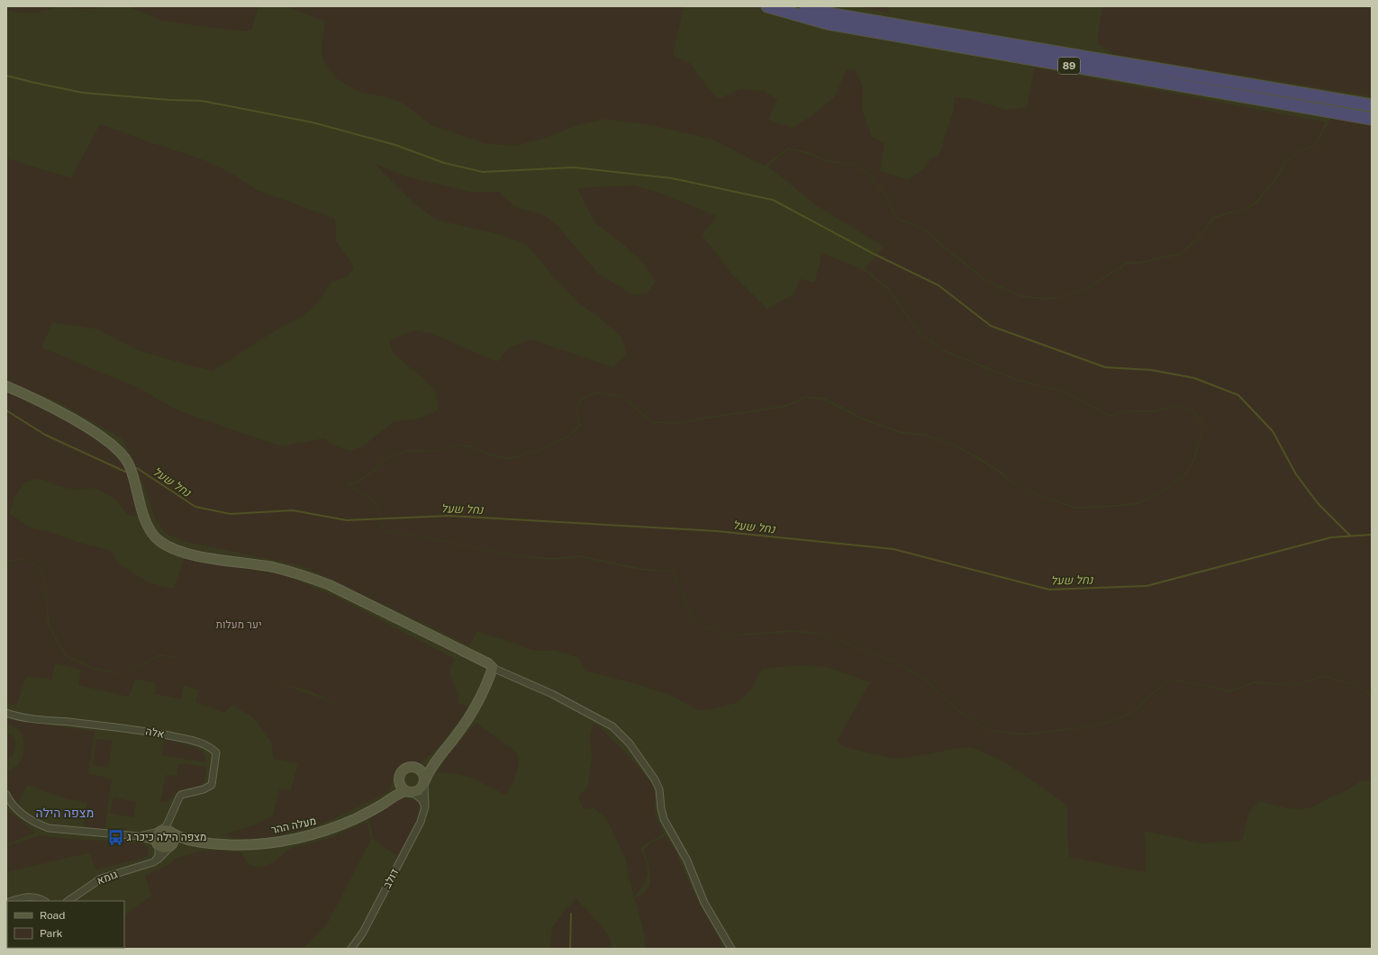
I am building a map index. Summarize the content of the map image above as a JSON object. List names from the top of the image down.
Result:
{
  "streets": {
    "highway": ["89"],
    "main road": ["מעלה ההר"],
    "street": ["אלה", "גומא", "דולב"]
  },
  "crossings": [
    ["אלה", "מעלה ההר"],
    ["מעלה ההר", "דולב"]
  ],
  "districts": ["מצפה הילה"],
  "water": ["נחל שעל"],
  "parks": ["יער מעלות"],
  "places": {
    "bus stop": ["מצפה הילה כיכר ג"]
  },
  "legend": ["Road", "Park"]
}
